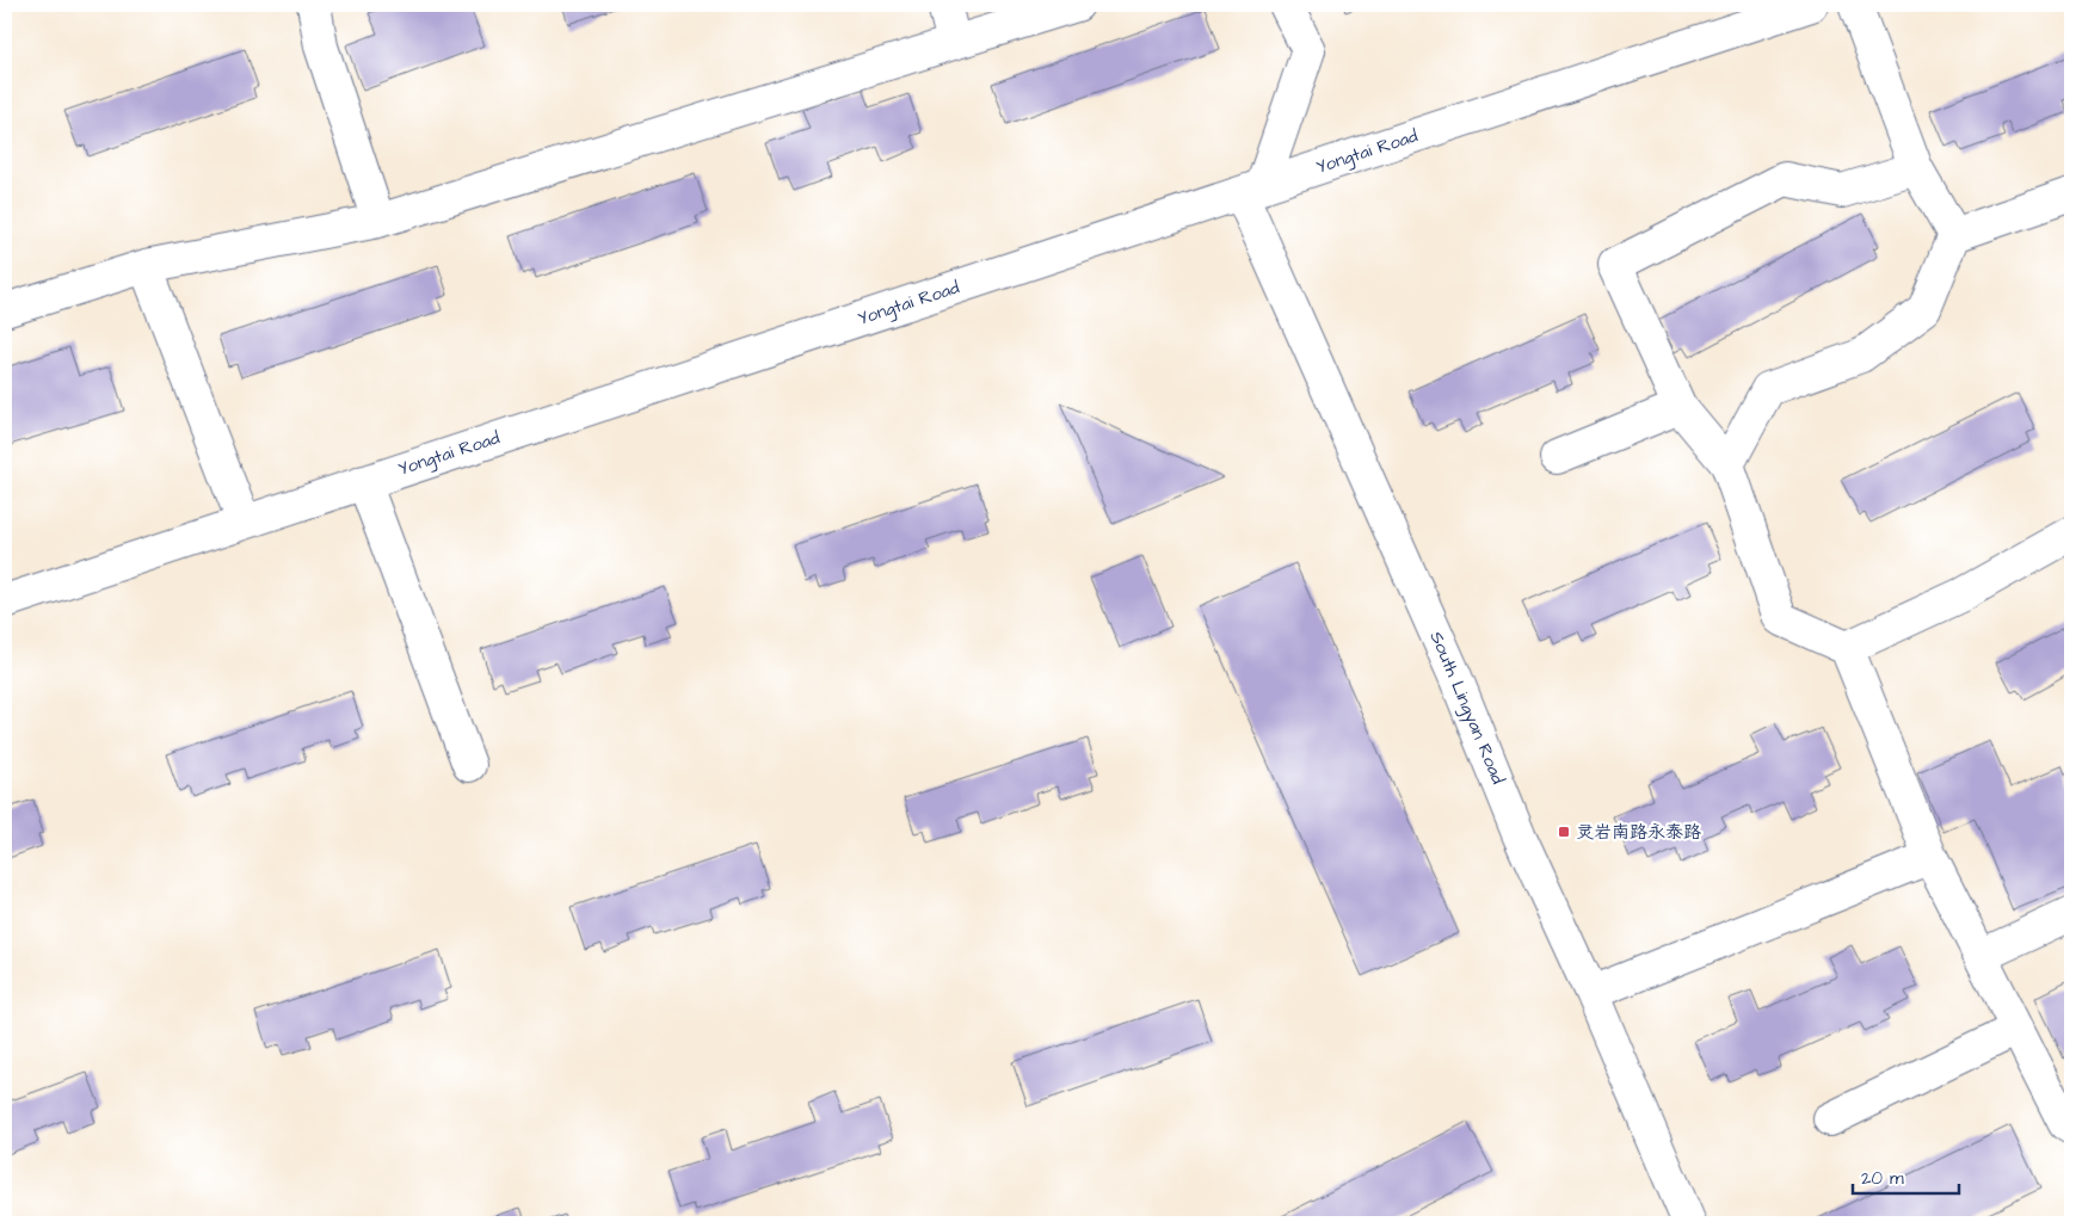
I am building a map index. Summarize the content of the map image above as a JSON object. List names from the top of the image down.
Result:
{
  "streets": {
    "street": ["Yongtai Road", "South Lingyan Road"]
  },
  "crossings": [
    ["Yongtai Road", "South Lingyan Road"]
  ],
  "places": {
    "transit": ["灵岩南路永泰路"]
  },
  "scale_bar": "20 m"
}
